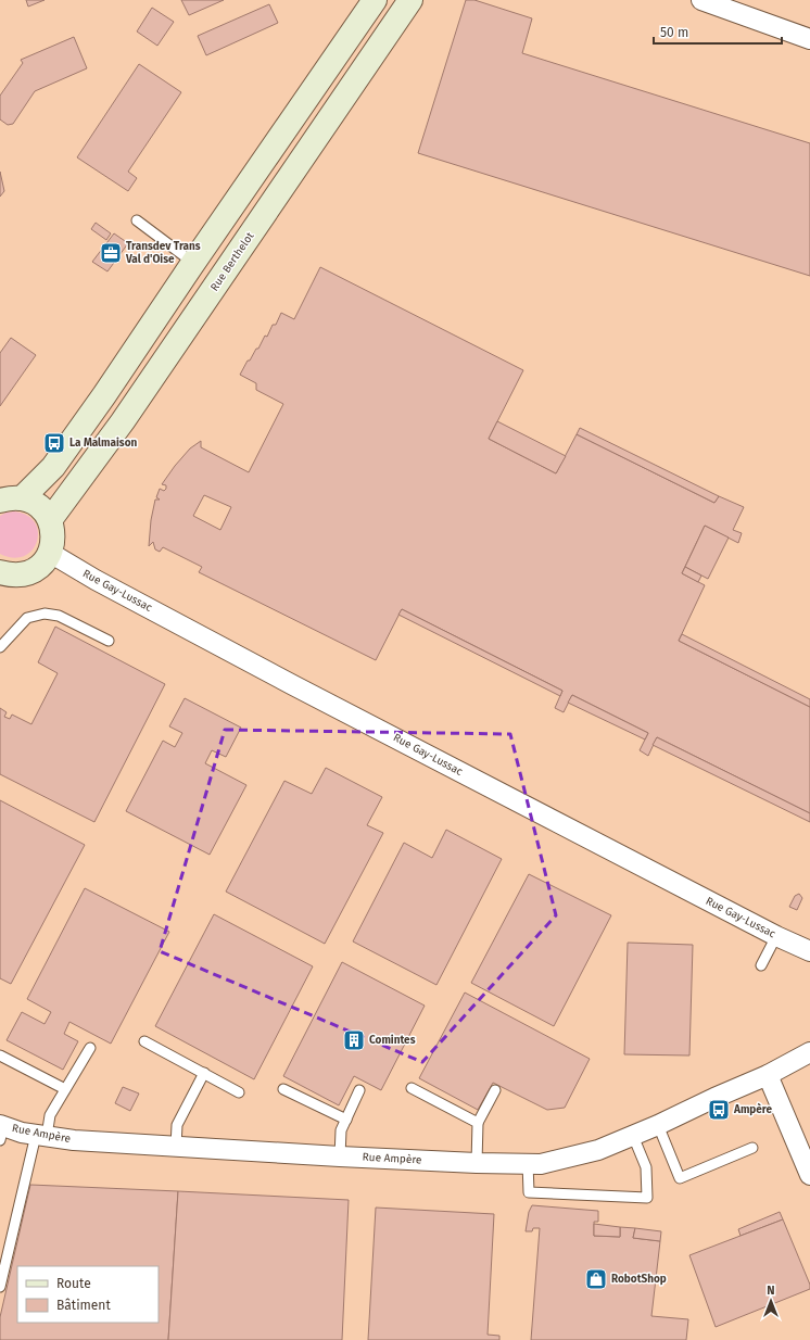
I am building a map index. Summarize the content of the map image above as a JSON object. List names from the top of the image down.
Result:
{
  "streets": {
    "main road": ["Rue Berthelot"],
    "street": ["Rue Gay-Lussac", "Rue Ampère"]
  },
  "places": {
    "office": ["Transdev Trans Val d'Oise"],
    "bus stop": ["La Malmaison", "Ampère"],
    "building": ["Comintes"],
    "shop": ["RobotShop"]
  },
  "legend": ["Route", "Bâtiment"],
  "scale_bar": "50 m",
  "north": "top"
}
